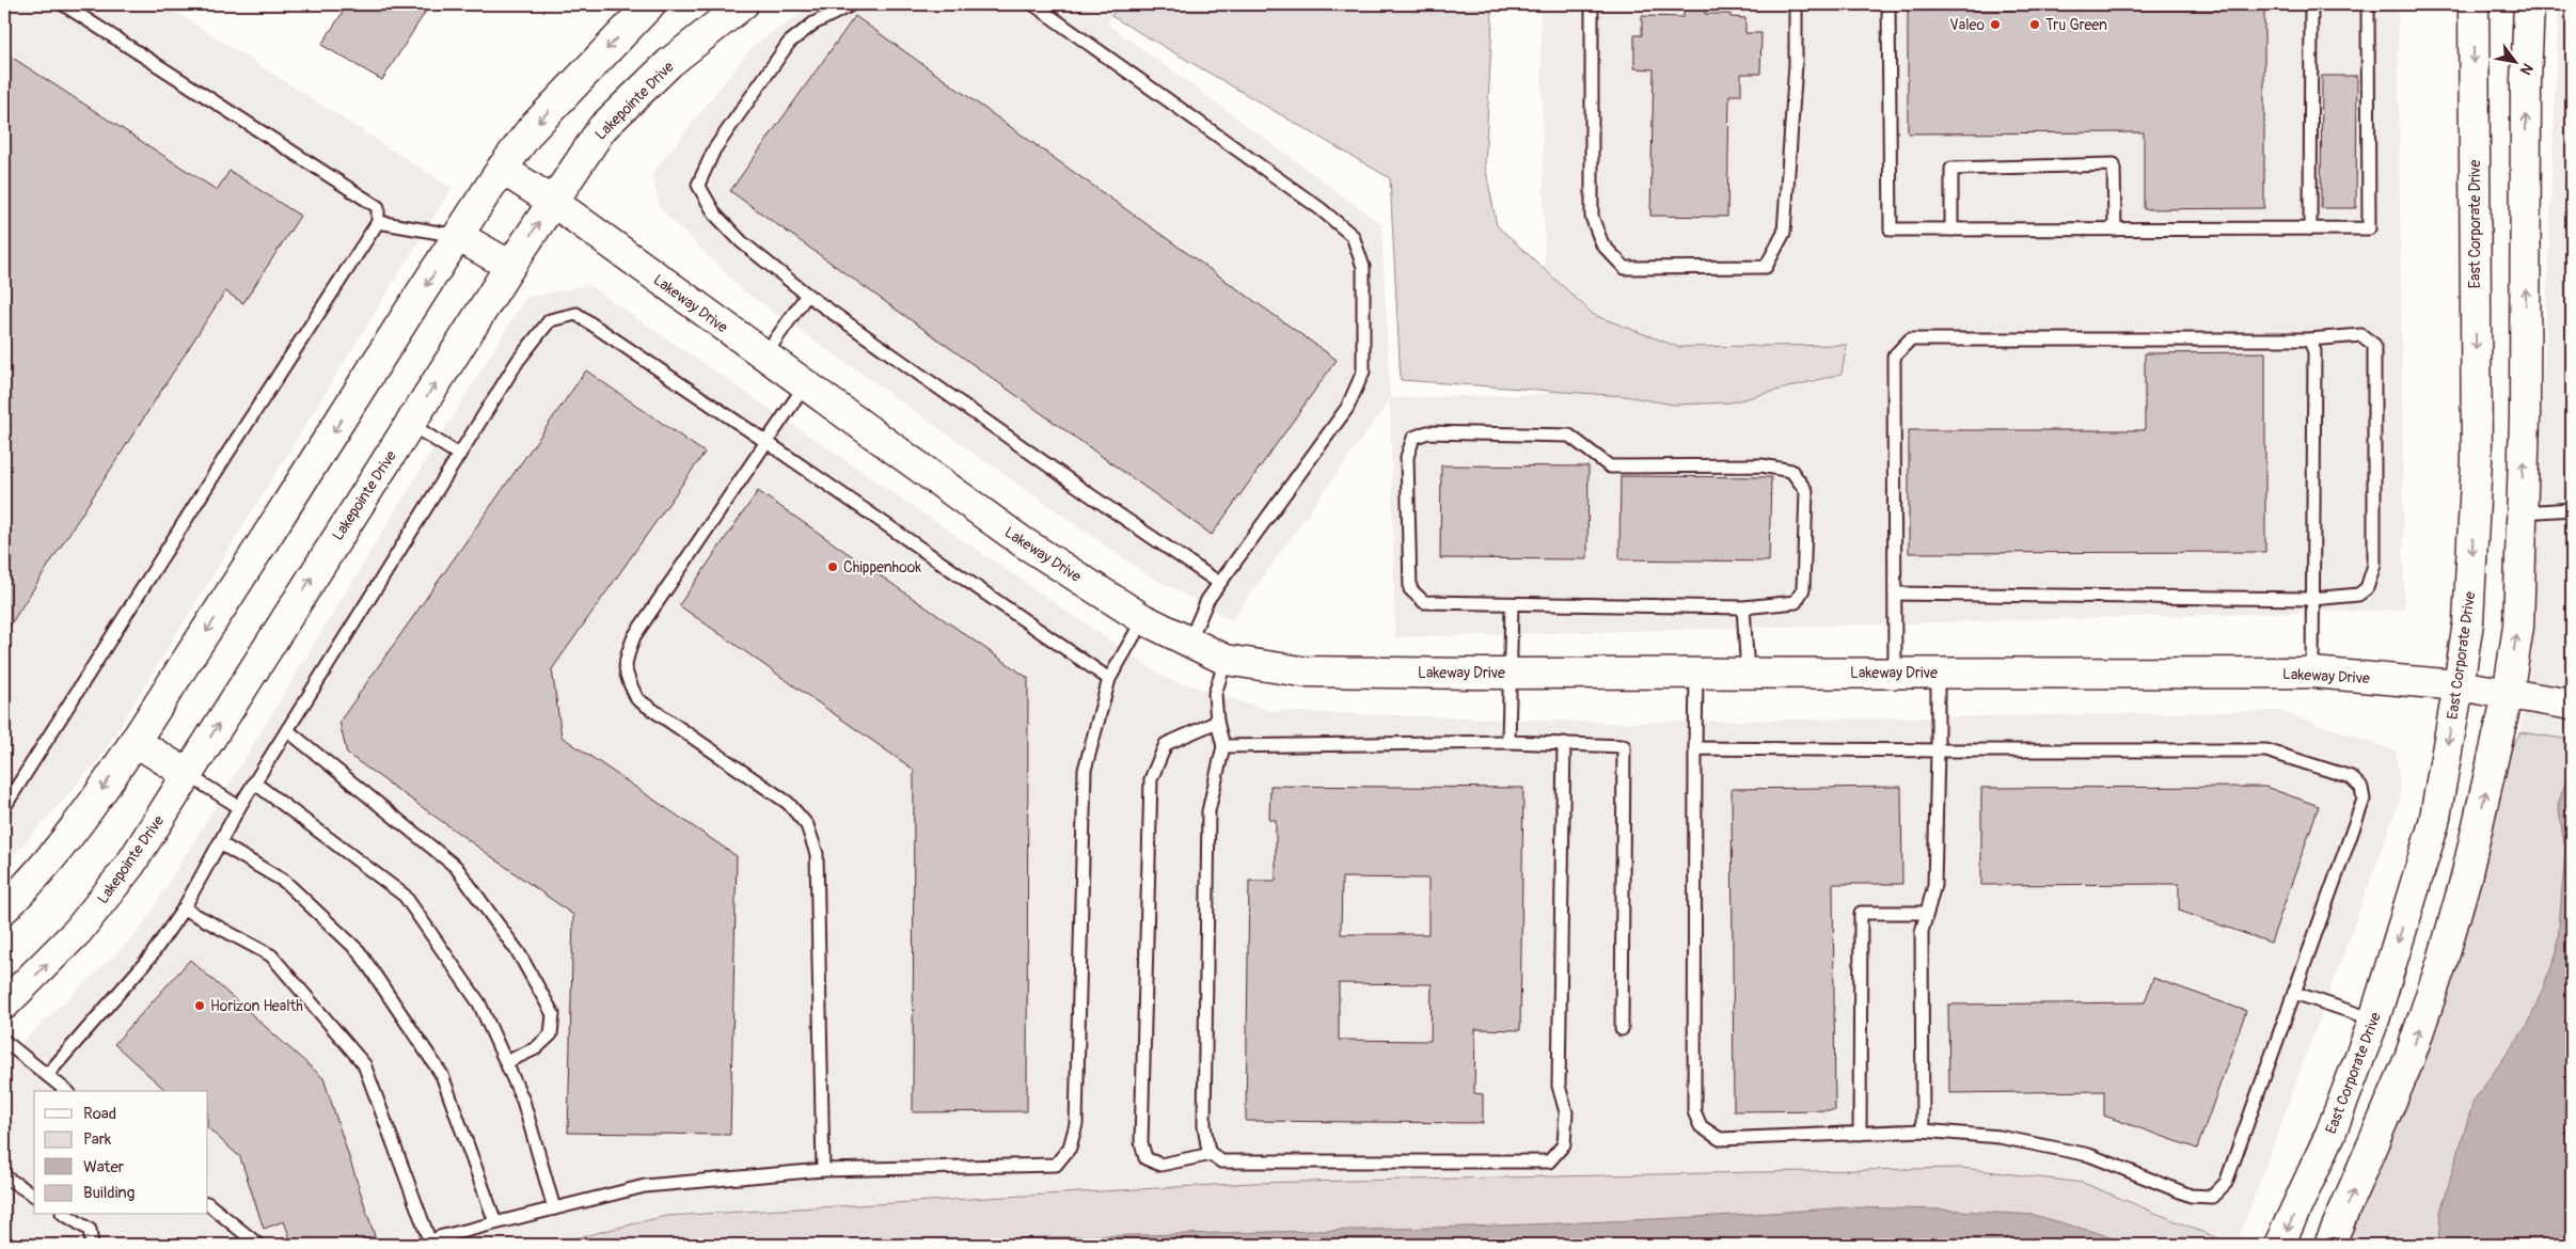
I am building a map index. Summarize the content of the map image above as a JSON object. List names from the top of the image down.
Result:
{
  "streets": {
    "street": ["Lakepointe Drive", "East Corporate Drive", "Lakeway Drive"]
  },
  "crossings": [
    ["Lakepointe Drive", "Lakeway Drive"],
    ["East Corporate Drive", "Lakeway Drive"]
  ],
  "places": [
    "Valeo",
    "Tru Green",
    "Chippenhook",
    "Horizon Health"
  ],
  "legend": [
    "Road",
    "Park",
    "Water",
    "Building"
  ],
  "north": "bottom right"
}
